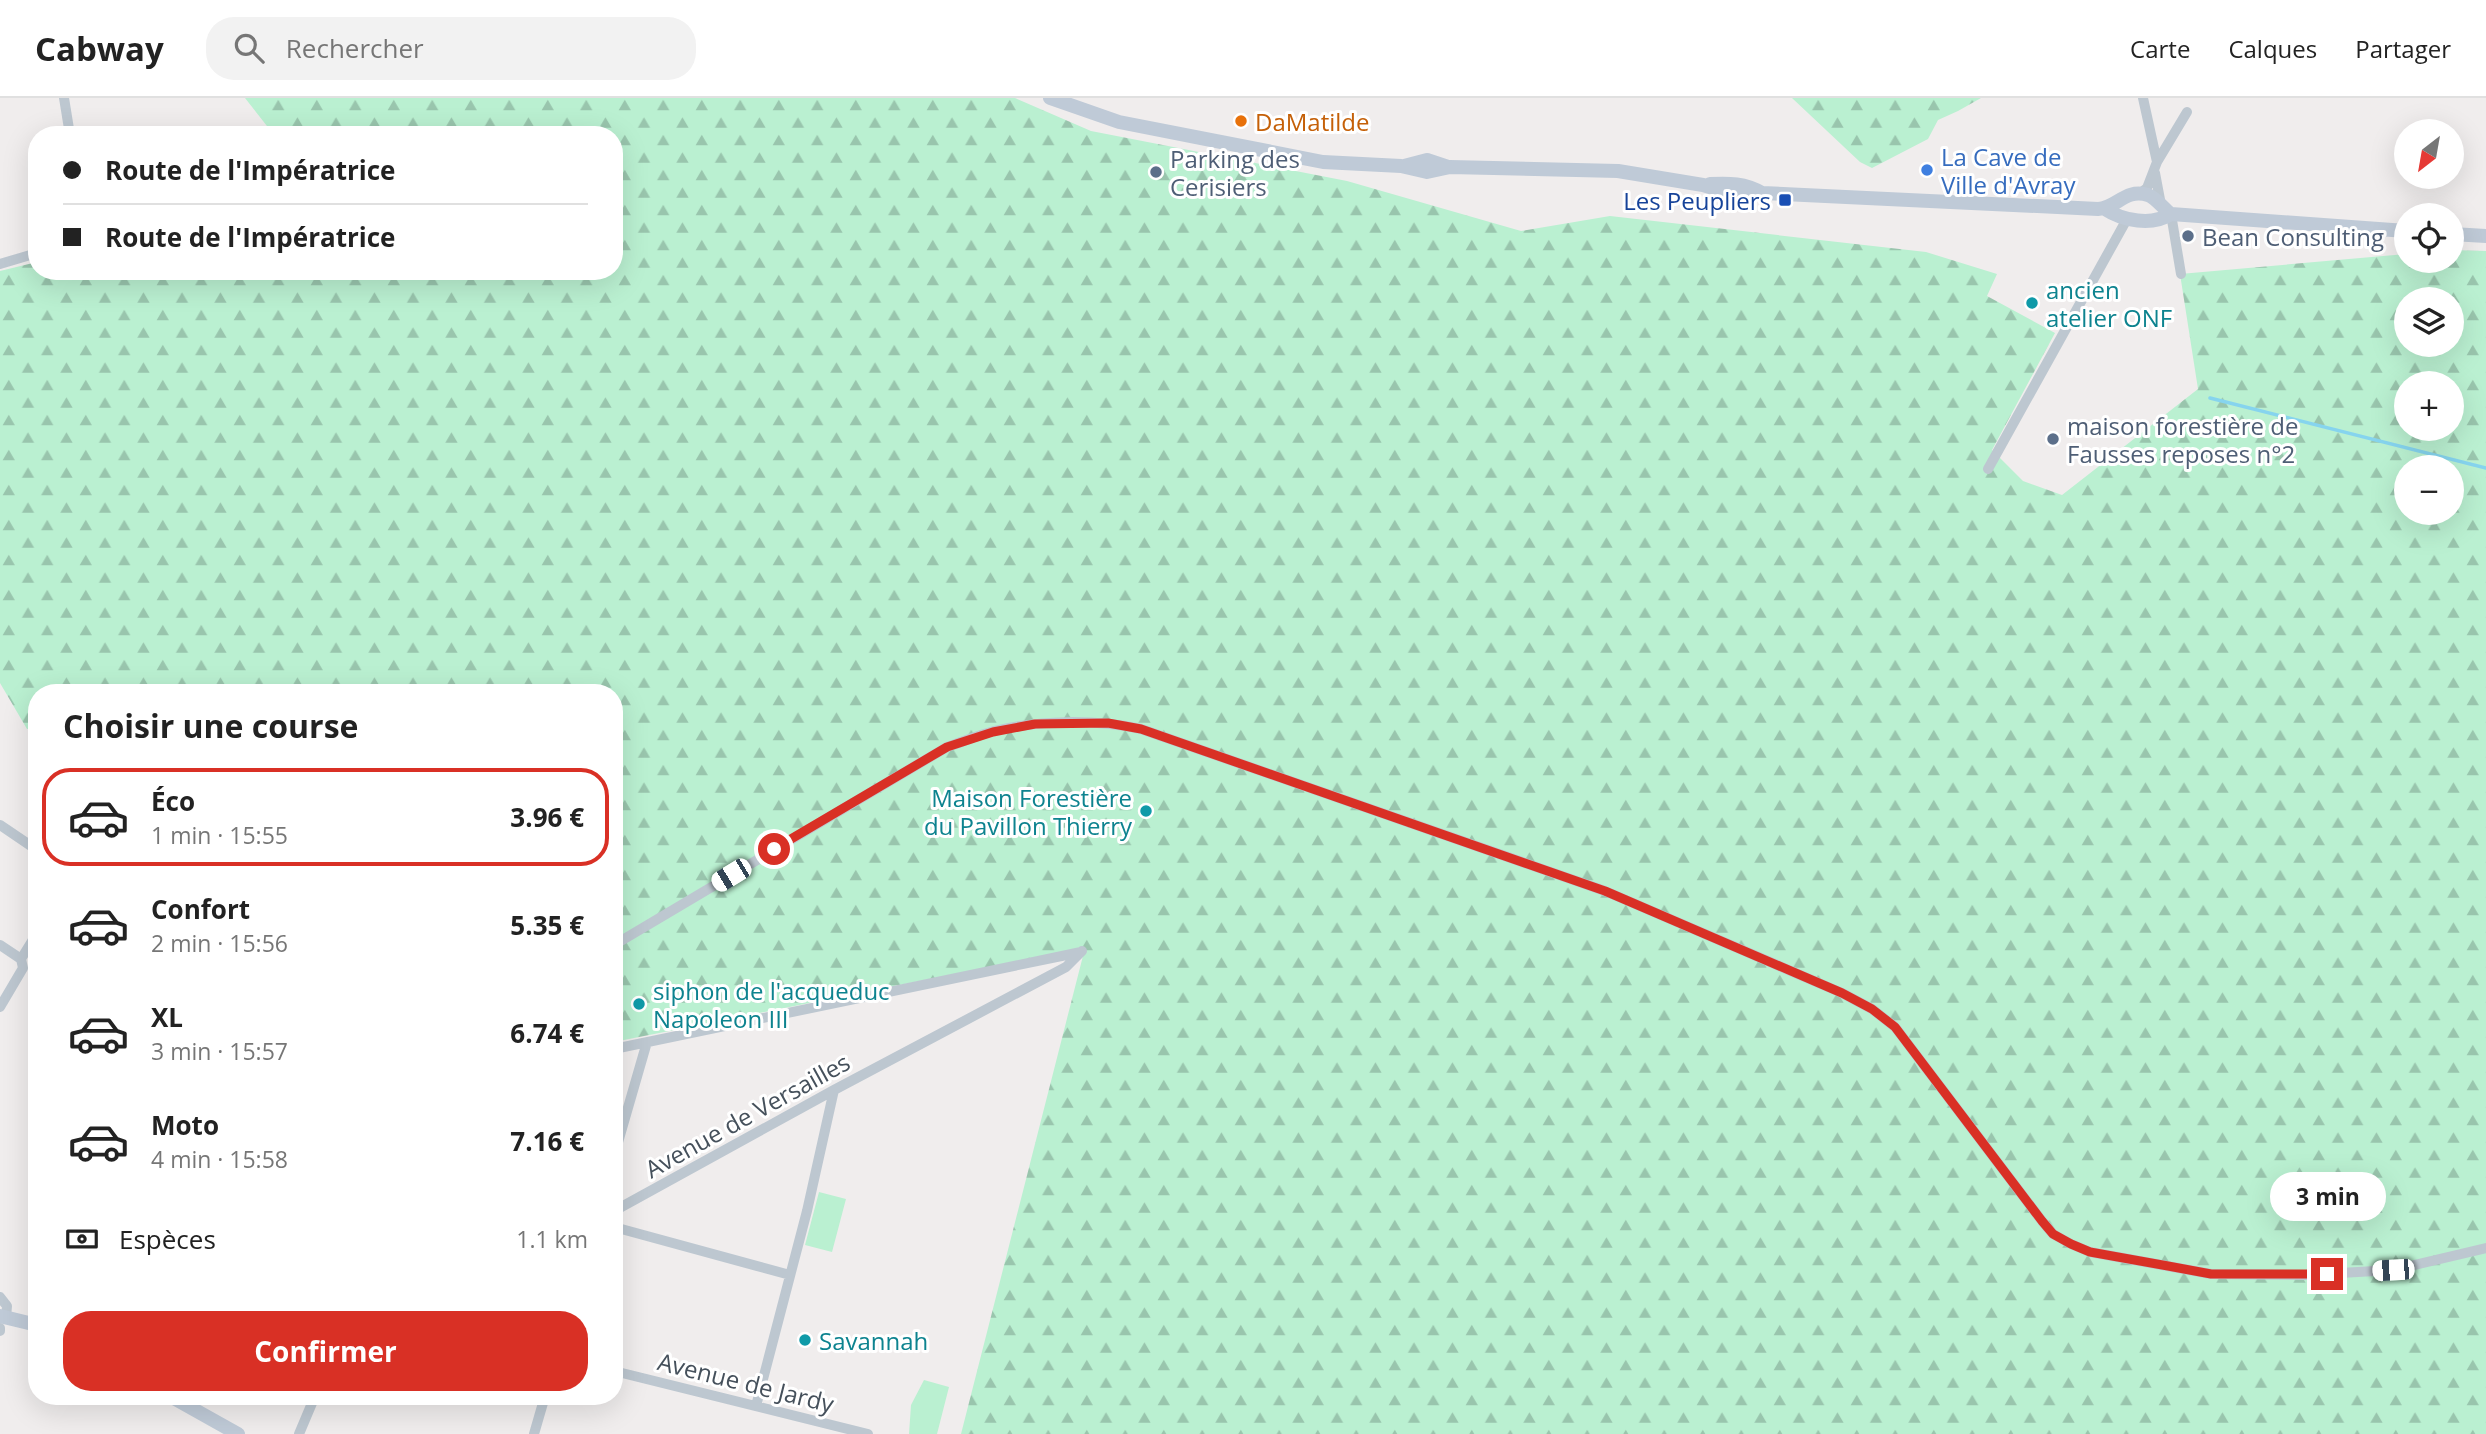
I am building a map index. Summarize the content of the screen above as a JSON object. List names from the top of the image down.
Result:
{
  "streets": {
    "street": ["Avenue de Versailles", "Avenue de Jardy"]
  },
  "places": {
    "other": [
      "DaMatilde",
      "La Cave de Ville d'Avray",
      "Parking des Cerisiers",
      "Bean Consulting",
      "ancien atelier ONF",
      "maison forestière de Fausses reposes n°2",
      "Maison Forestière du Pavillon Thierry",
      "siphon de l'acqueduc Napoleon III",
      "Savannah"
    ],
    "transit": ["Les Peupliers"]
  },
  "north": "bottom left",
  "page": {
    "header": "Cabway",
    "search": "Rechercher",
    "nav": ["Carte", "Calques", "Partager"],
    "map_buttons": ["+", "−"],
    "banner": ["Route de l'Impératrice", "Route de l'Impératrice"],
    "heading": "Choisir une course",
    "list": [
      {
        "name": "Éco",
        "note": "1 min · 15:55",
        "value": "3.96 €"
      },
      {
        "name": "Confort",
        "note": "2 min · 15:56",
        "value": "5.35 €"
      },
      {
        "name": "XL",
        "note": "3 min · 15:57",
        "value": "6.74 €"
      },
      {
        "name": "Moto",
        "note": "4 min · 15:58",
        "value": "7.16 €"
      }
    ],
    "bubble": "3 min",
    "pay": ["Espèces", "1.1 km"],
    "buttons": "Confirmer"
  }
}
